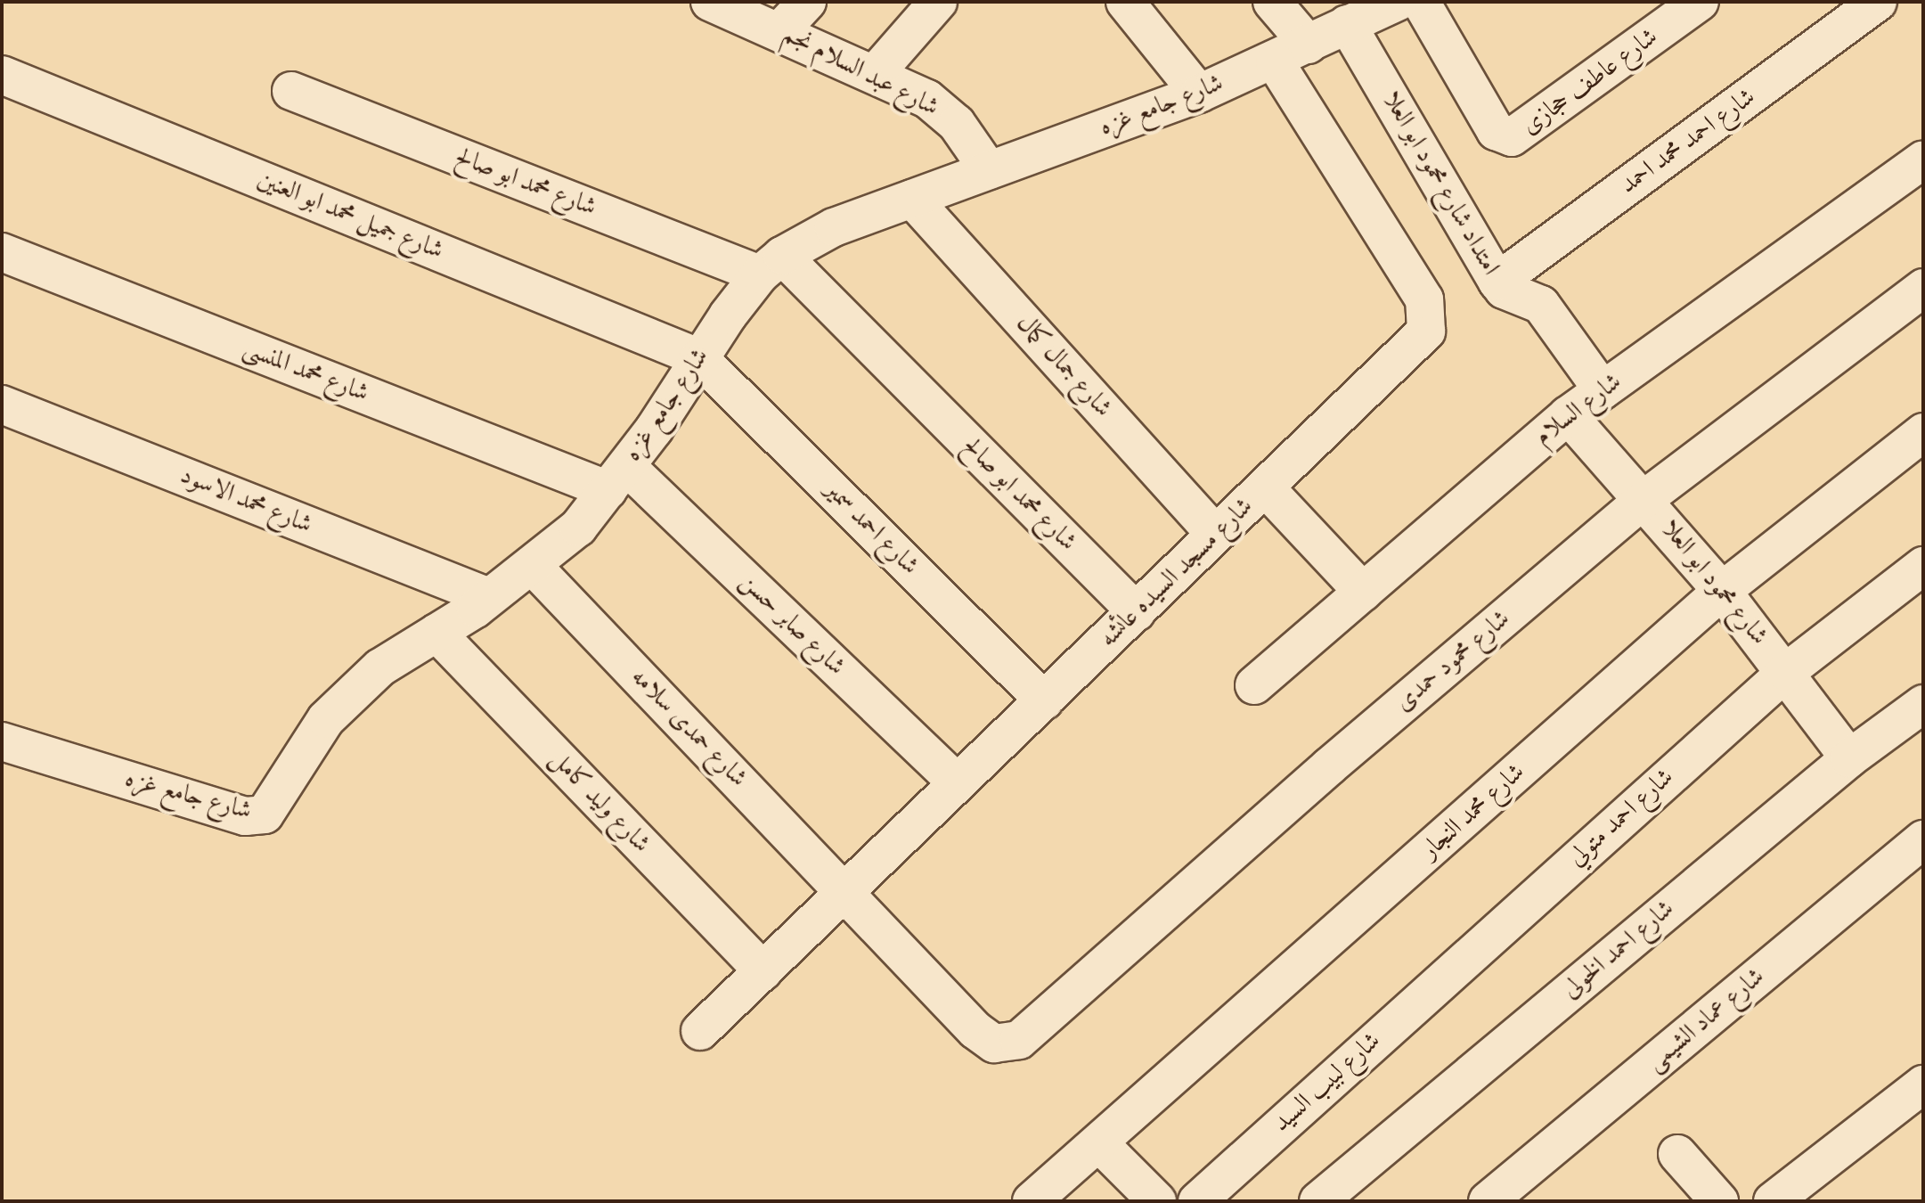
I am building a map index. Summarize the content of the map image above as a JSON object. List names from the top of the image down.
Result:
{
  "streets": {
    "street": [
      "شارع عبد السلام نجم",
      "شارع عاطف حجازى",
      "شارع جامع غزه",
      "شارع احمد محمد احمد",
      "شارع محمد ابو صالح",
      "امتداد شارع محمود ابو العلا",
      "شارع جميل محمد ابو العنين",
      "شارع جمال كمال",
      "شارع محمد المنسى",
      "شارع السلام",
      "شارع محمد الاسود",
      "شارع احمد سمير",
      "شارع مسجد السيده عائشه",
      "شارع محمود ابو العلا",
      "شارع صابر حسن",
      "شارع محمود حمدى",
      "شارع حمدى سلامه",
      "شارع وليد كامل",
      "شارع محمد النجار",
      "شارع احمد متولي",
      "شارع احمد الخولى",
      "شارع عماد الشيمى",
      "شارع لبيب السيد"
    ]
  },
  "crossings": [
    ["شارع عبد السلام نجم", "شارع جامع غزه"],
    ["شارع جامع غزه", "شارع محمد ابو صالح"],
    ["شارع جامع غزه", "امتداد شارع محمود ابو العلا"],
    ["شارع جامع غزه", "شارع جميل محمد ابو العنين"],
    ["شارع جامع غزه", "شارع جمال كمال"],
    ["شارع جامع غزه", "شارع محمد المنسى"],
    ["شارع جامع غزه", "شارع محمد الاسود"],
    ["شارع جامع غزه", "شارع احمد سمير"],
    ["شارع جامع غزه", "شارع مسجد السيده عائشه"],
    ["شارع جامع غزه", "شارع صابر حسن"],
    ["شارع جامع غزه", "شارع حمدى سلامه"],
    ["شارع جامع غزه", "شارع وليد كامل"],
    ["شارع احمد محمد احمد", "امتداد شارع محمود ابو العلا"],
    ["شارع محمد ابو صالح", "شارع مسجد السيده عائشه"],
    ["امتداد شارع محمود ابو العلا", "شارع السلام"],
    ["شارع جميل محمد ابو العنين", "شارع احمد سمير"],
    ["شارع جمال كمال", "شارع مسجد السيده عائشه"],
    ["شارع محمد المنسى", "شارع صابر حسن"],
    ["شارع السلام", "شارع محمود ابو العلا"],
    ["شارع احمد سمير", "شارع مسجد السيده عائشه"],
    ["شارع مسجد السيده عائشه", "شارع صابر حسن"],
    ["شارع مسجد السيده عائشه", "شارع حمدى سلامه"],
    ["شارع مسجد السيده عائشه", "شارع وليد كامل"],
    ["شارع محمود ابو العلا", "شارع محمود حمدى"],
    ["شارع محمود ابو العلا", "شارع محمد النجار"],
    ["شارع محمود ابو العلا", "شارع احمد متولي"],
    ["شارع محمود ابو العلا", "شارع احمد الخولى"],
    ["شارع محمود حمدى", "شارع حمدى سلامه"],
    ["شارع احمد متولي", "شارع لبيب السيد"]
  ]
}
